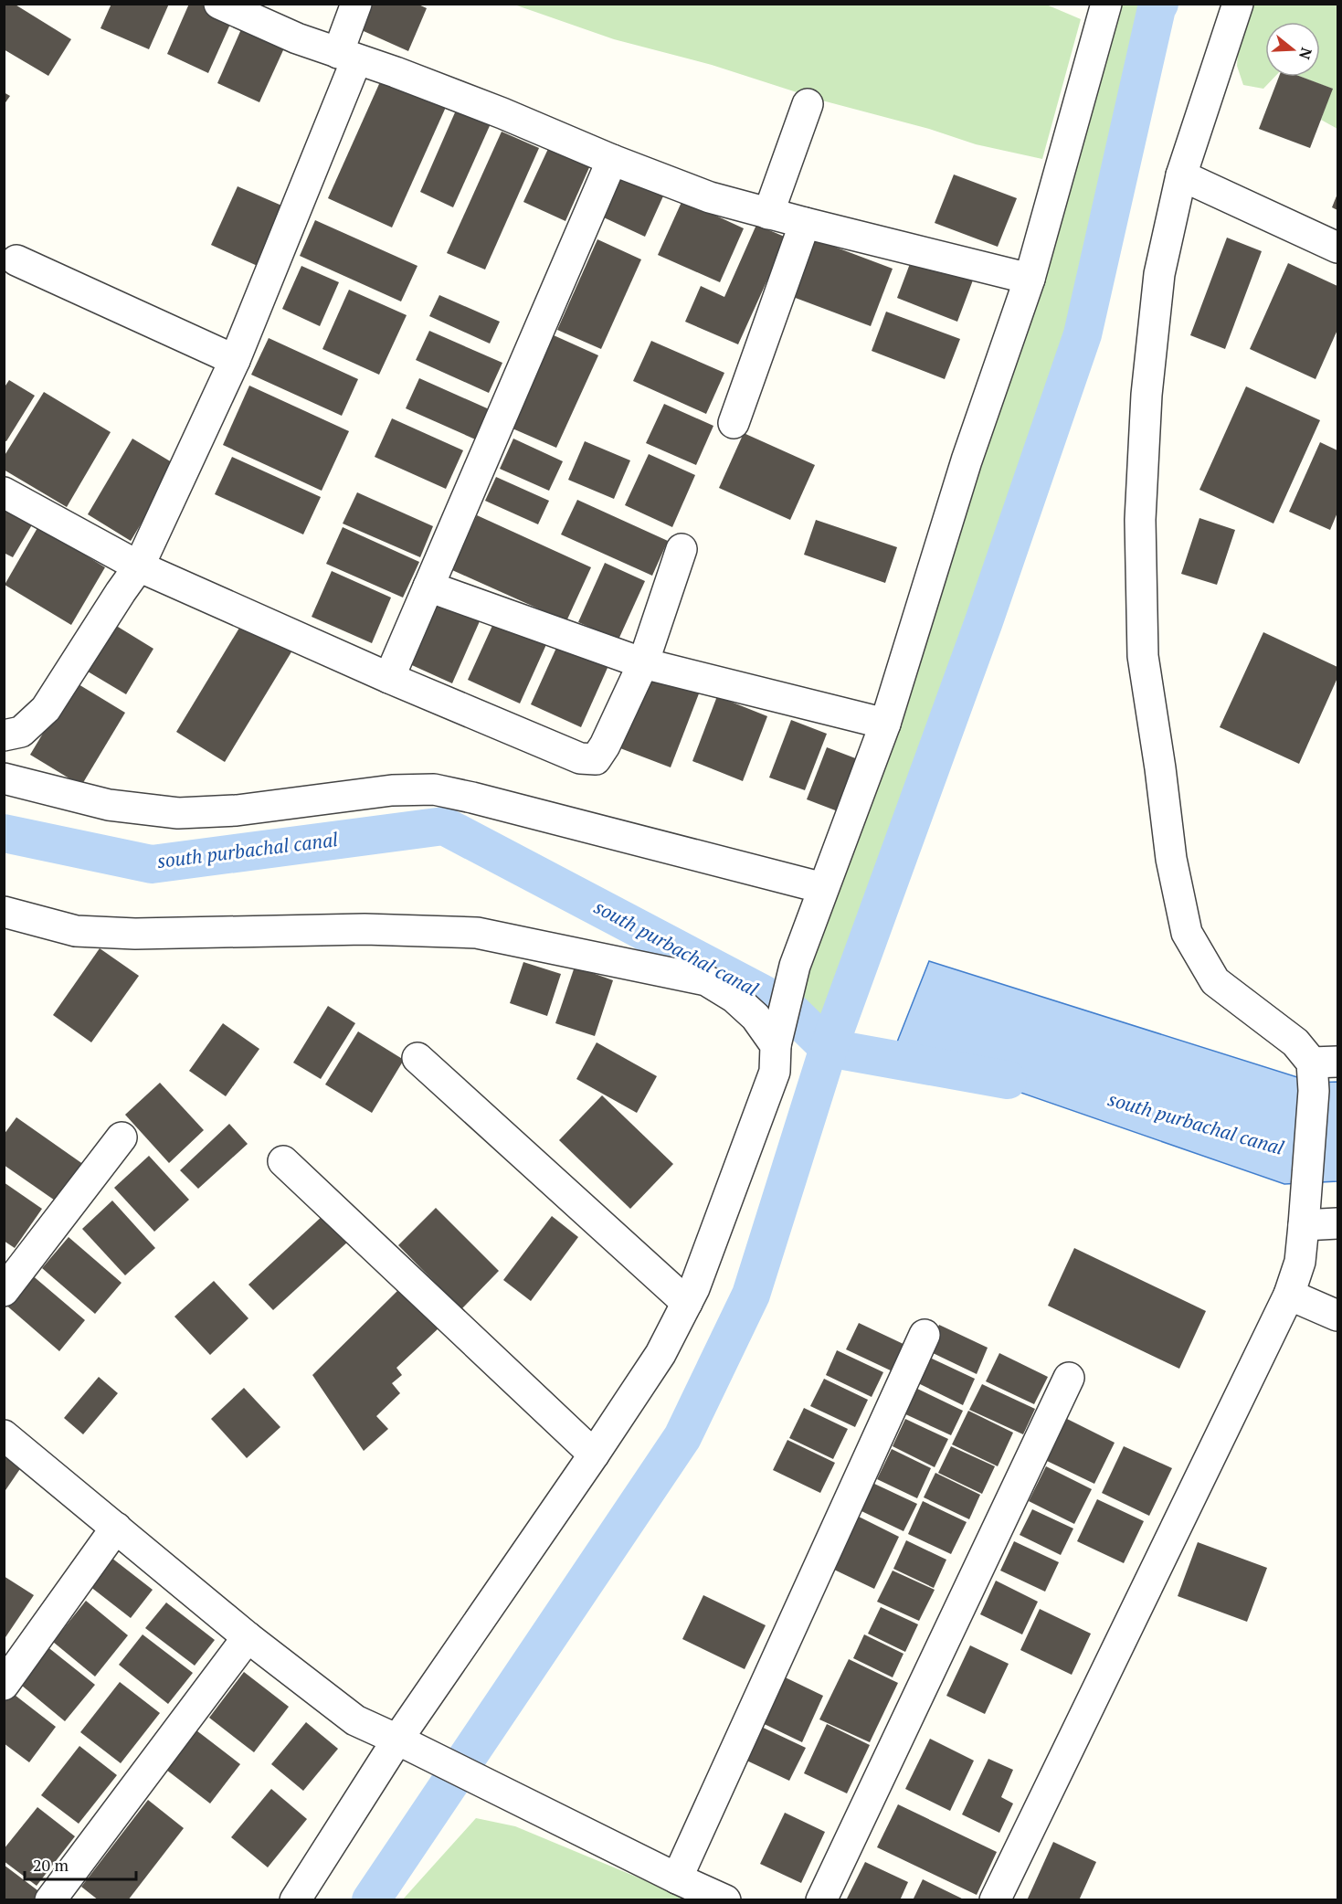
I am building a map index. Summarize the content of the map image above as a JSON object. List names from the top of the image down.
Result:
{
  "water": ["south purbachal canal"],
  "scale_bar": "20 m",
  "north": "right"
}
